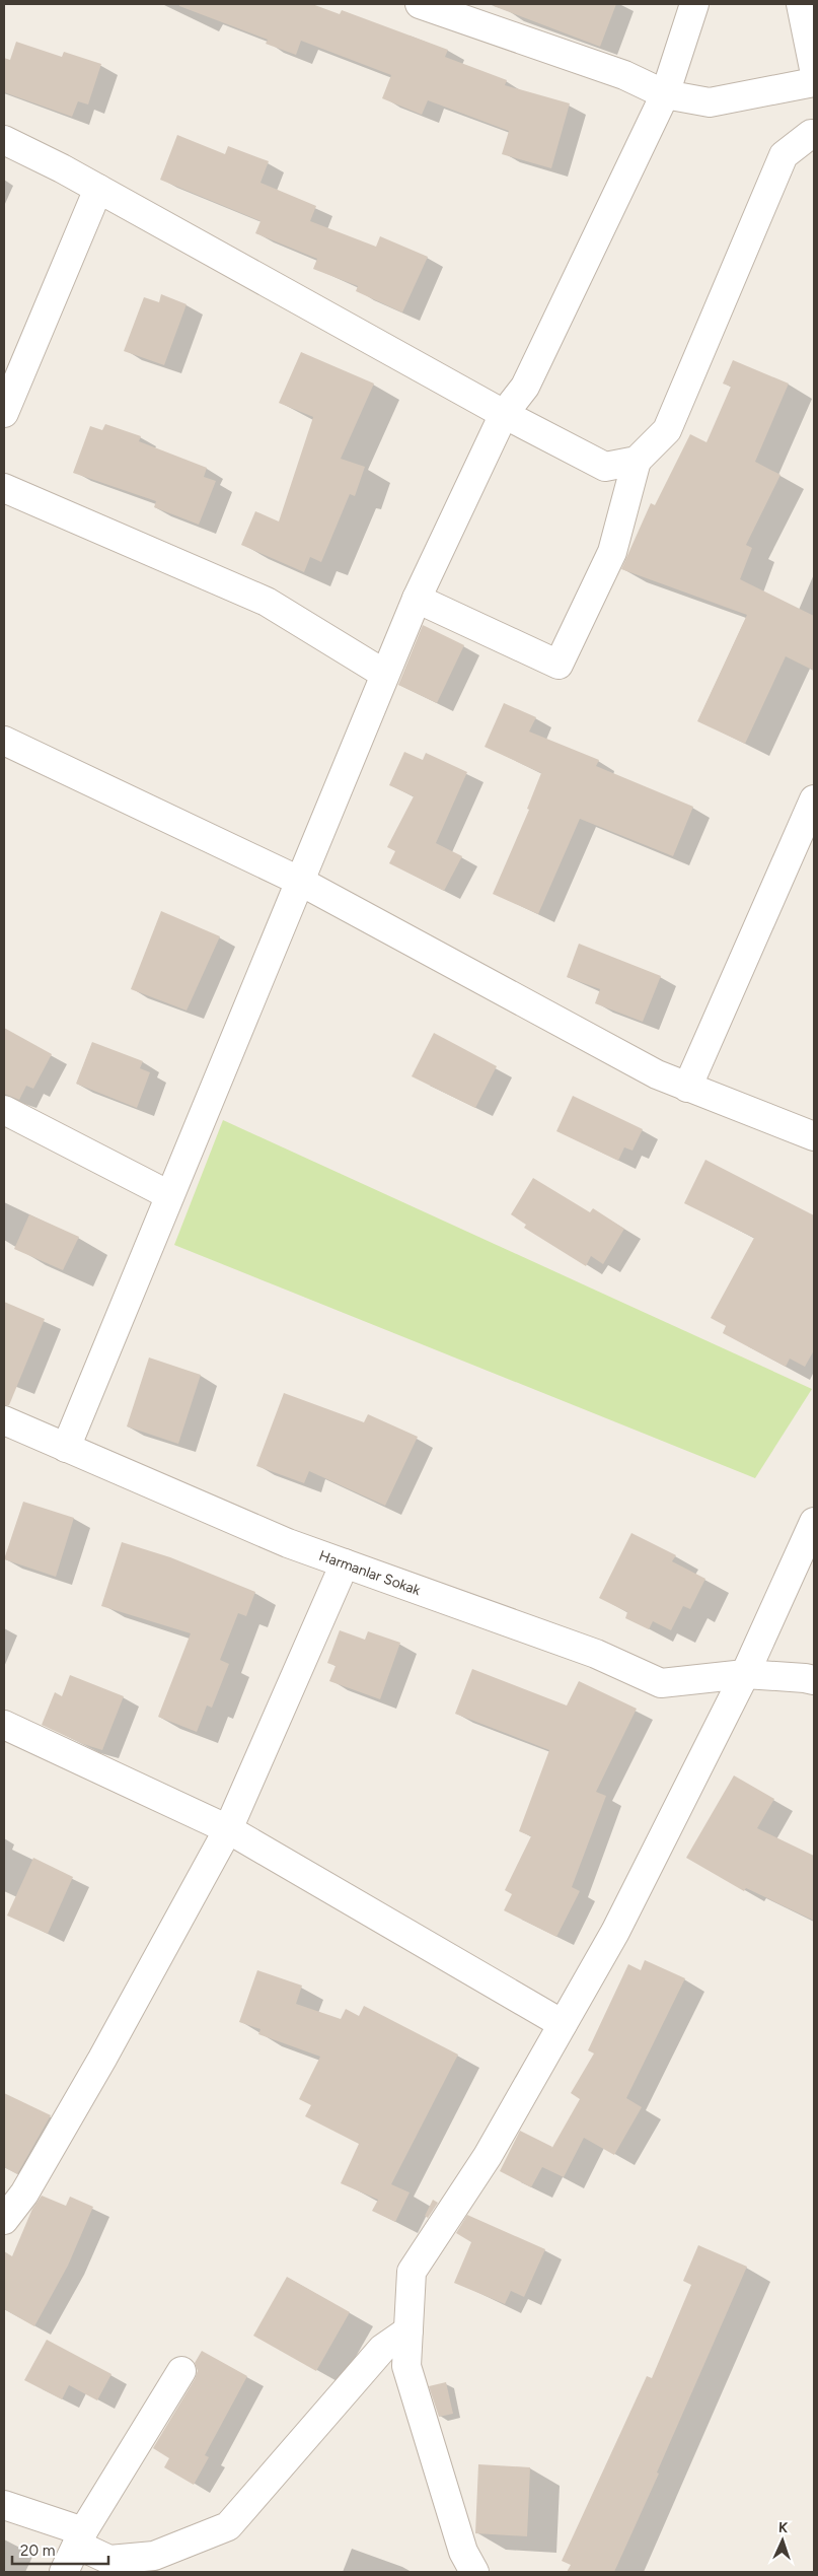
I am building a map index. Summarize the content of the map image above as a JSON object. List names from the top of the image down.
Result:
{
  "streets": {
    "street": ["Harmanlar Sokak"]
  },
  "scale_bar": "20 m",
  "north": "top"
}
